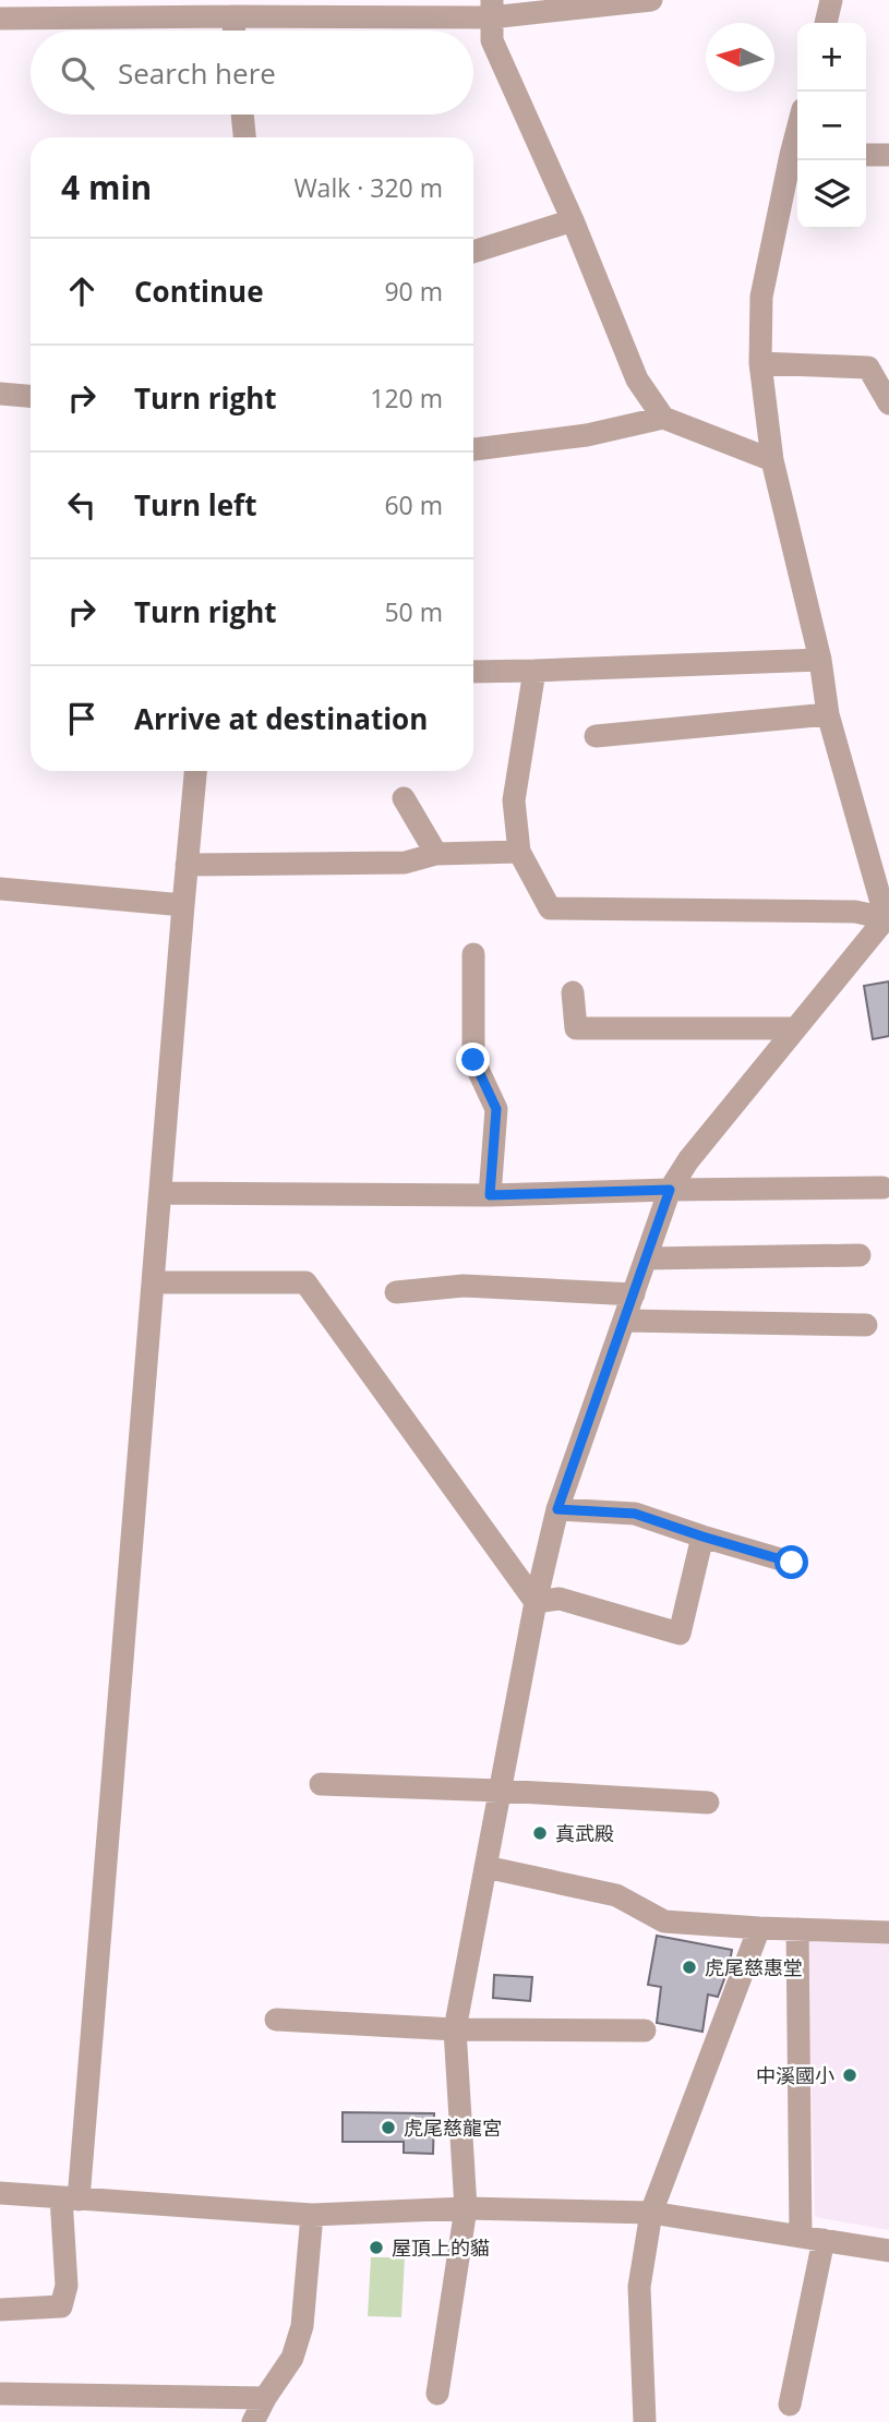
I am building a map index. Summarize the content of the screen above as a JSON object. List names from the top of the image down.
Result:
{
  "places": [
    "真武殿",
    "虎尾慈惠堂",
    "中溪國小",
    "虎尾慈龍宮",
    "屋頂上的貓"
  ],
  "north": "left",
  "page": {
    "map_buttons": ["+", "−"],
    "search": "Search here",
    "heading": ["4 min", "Walk · 320 m"],
    "list": [
      ["Continue", "90 m"],
      ["Turn right", "120 m"],
      ["Turn left", "60 m"],
      ["Turn right", "50 m"],
      "Arrive at destination"
    ]
  }
}
